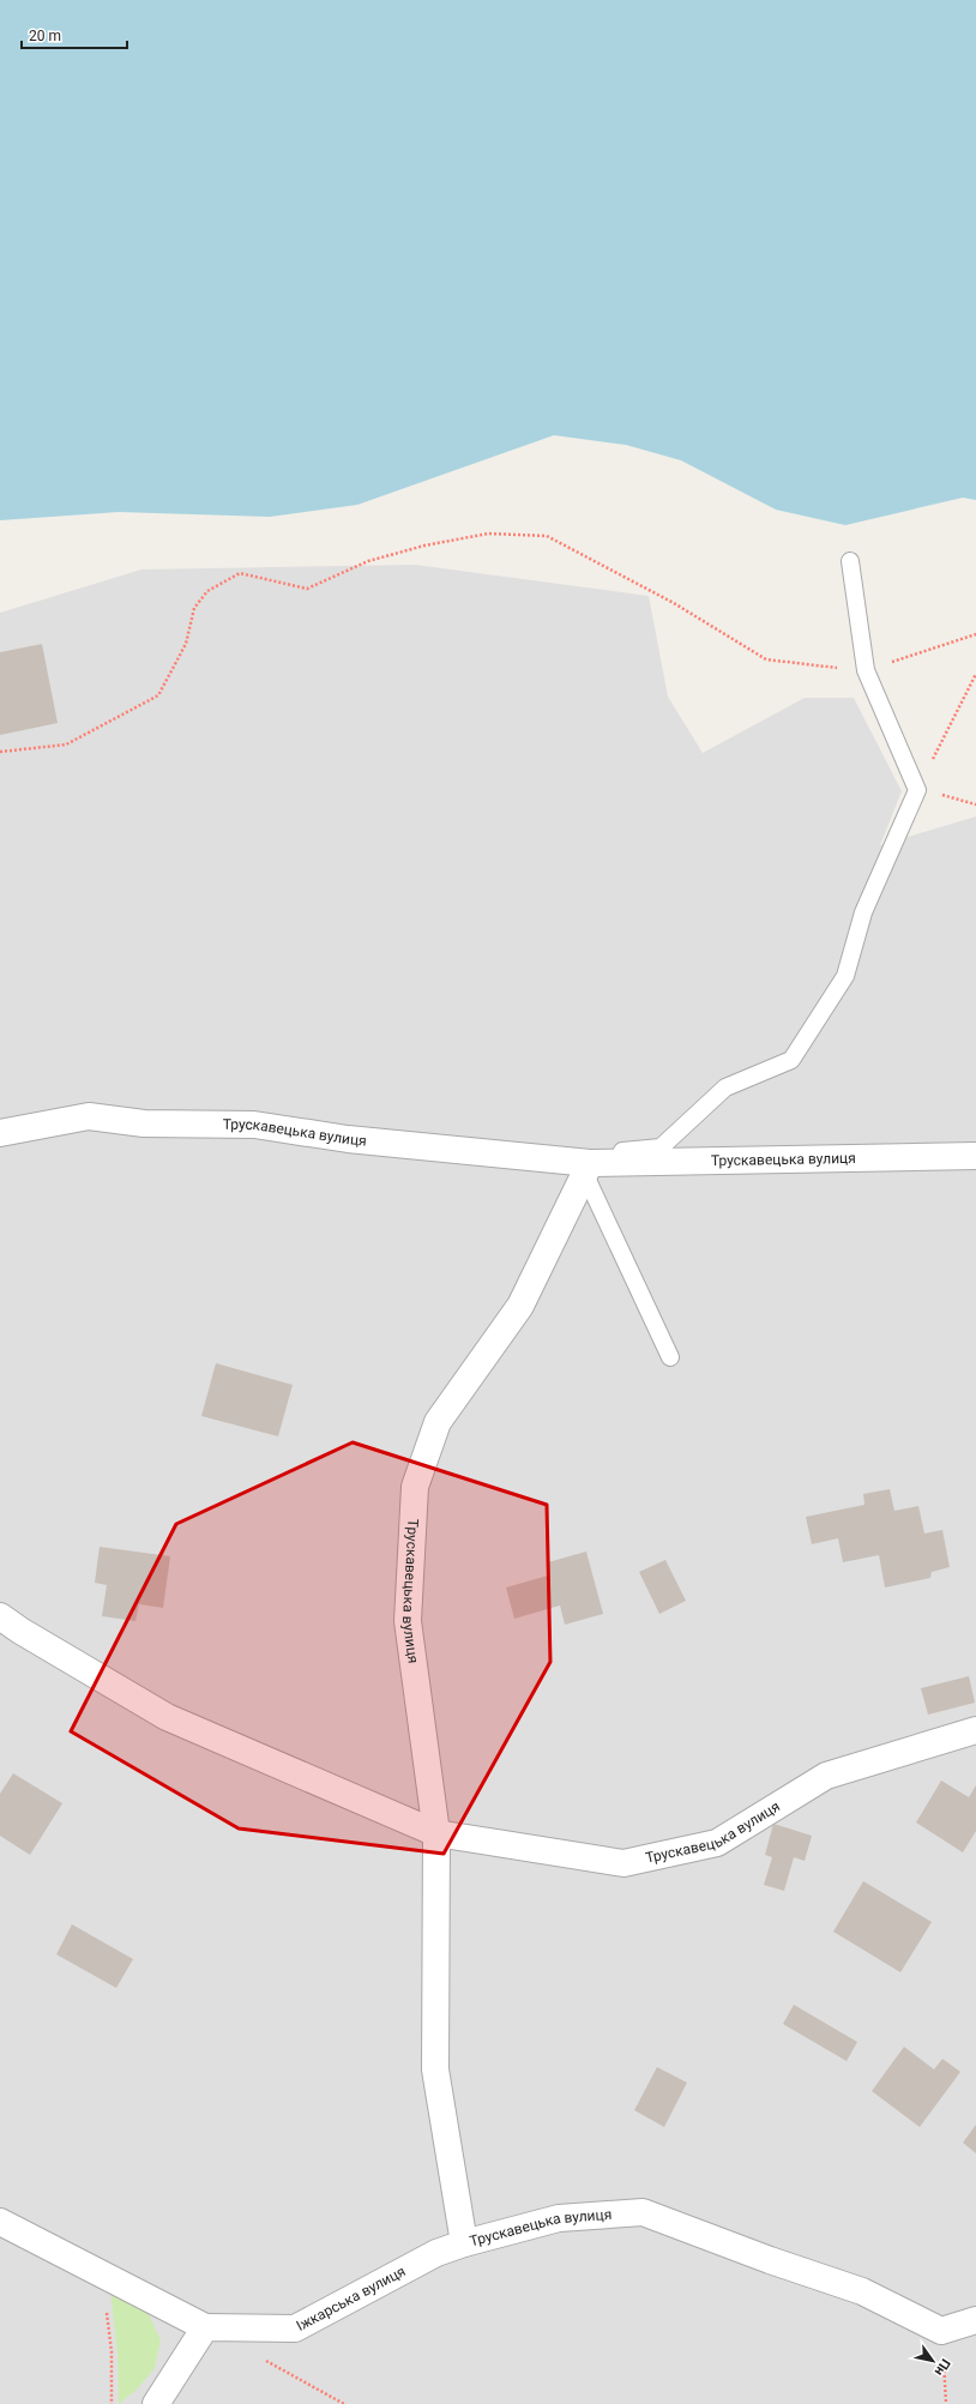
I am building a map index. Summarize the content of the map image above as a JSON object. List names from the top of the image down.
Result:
{
  "streets": {
    "street": ["Трускавецька вулиця", "Іжкарська вулиця"]
  },
  "crossings": [
    ["Трускавецька вулиця", "Іжкарська вулиця"]
  ],
  "scale_bar": "20 m",
  "north": "bottom right"
}
